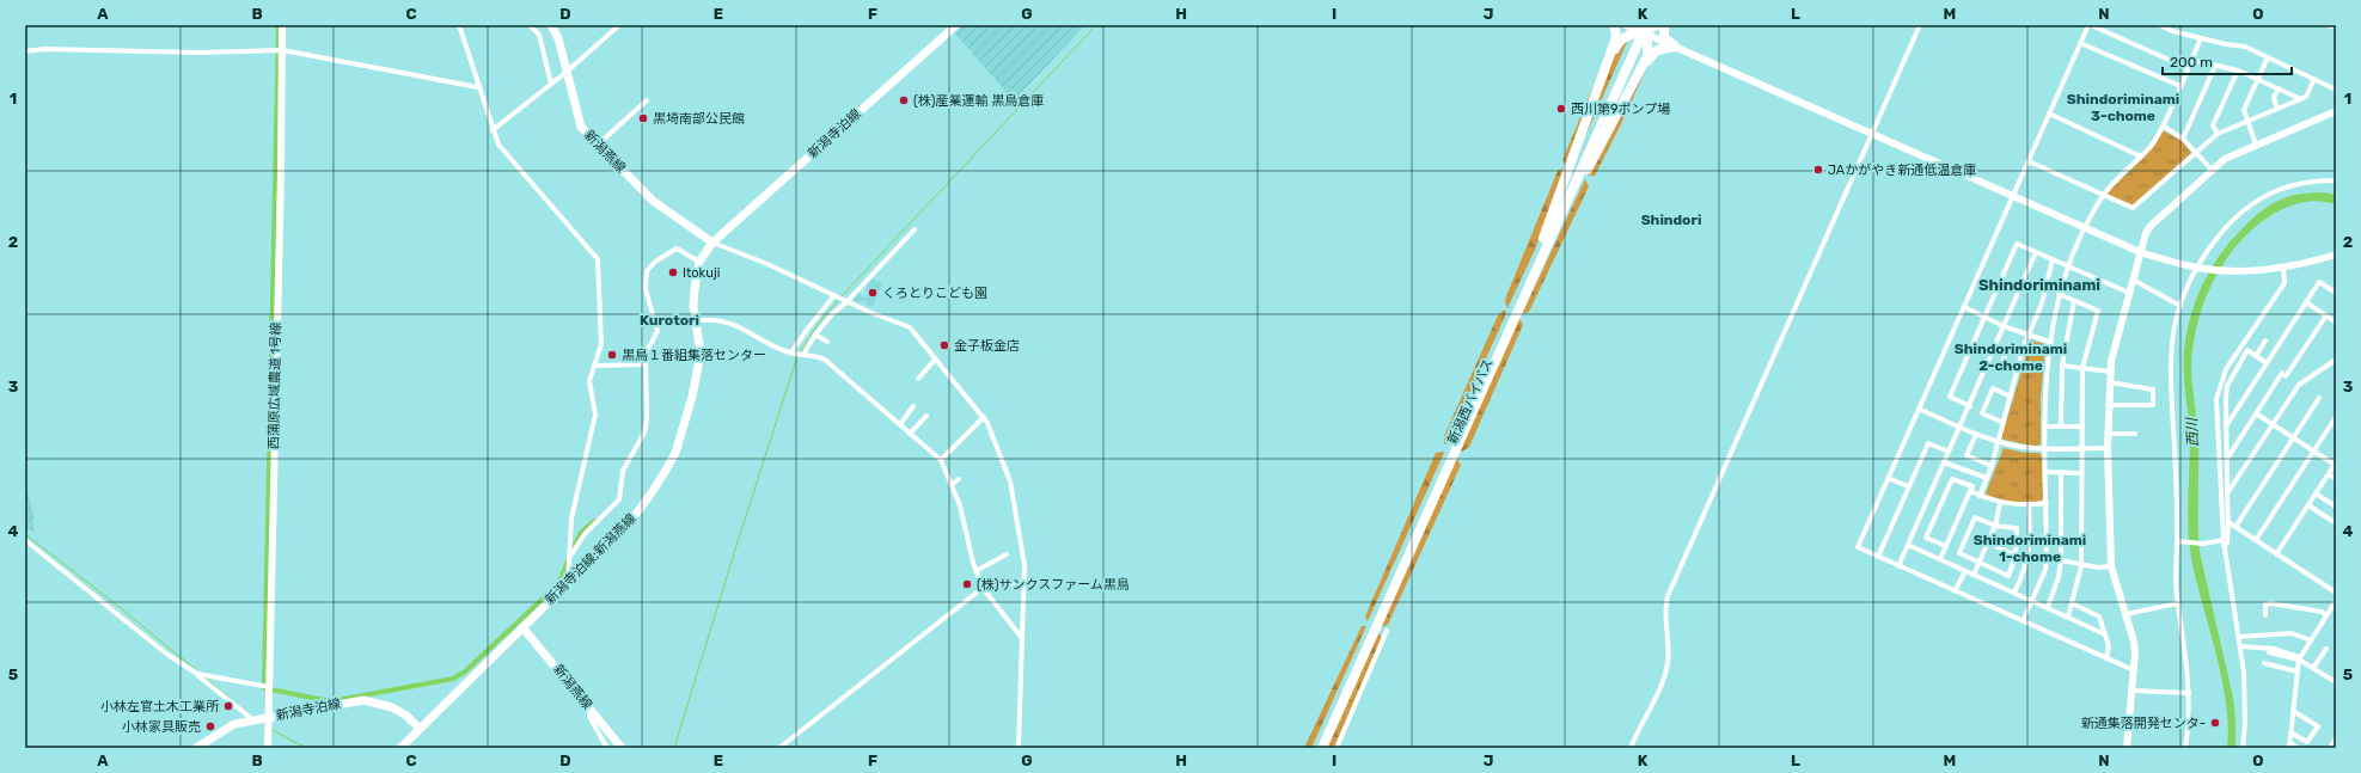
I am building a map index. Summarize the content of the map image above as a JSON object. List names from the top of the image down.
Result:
{
  "streets": {
    "highway": ["新潟西バイパス"],
    "main road": ["新潟寺泊線", "新潟燕線", "新潟寺泊線;新潟燕線"],
    "street": ["西蒲原広域農道 1号線"]
  },
  "crossings": [
    ["新潟寺泊線", "新潟燕線"],
    ["新潟寺泊線", "西蒲原広域農道 1号線"],
    ["新潟寺泊線", "新潟寺泊線;新潟燕線"],
    ["新潟燕線", "新潟寺泊線;新潟燕線"]
  ],
  "districts": [
    "Shindoriminami 3-chome",
    "Shindori",
    "Shindoriminami",
    "Kurotori",
    "Shindoriminami 2-chome",
    "Shindoriminami 1-chome"
  ],
  "water": ["西川"],
  "places": [
    "(株)産業運輸 黒鳥倉庫",
    "西川第9ポンプ場",
    "黒埼南部公民館",
    "JAかがやき新通低温倉庫",
    "Itokuji",
    "くろとりこども園",
    "金子板金店",
    "黒鳥１番組集落センター",
    "(株)サンクスファーム黒鳥",
    "小林左官土木工業所",
    "新通集落開発センタ-",
    "小林家具販売"
  ],
  "scale_bar": "200 m",
  "grid": {
    "columns": [
      "A",
      "B",
      "C",
      "D",
      "E",
      "F",
      "G",
      "H",
      "I",
      "J",
      "K",
      "L",
      "M",
      "N",
      "O"
    ],
    "rows": [
      "1",
      "2",
      "3",
      "4",
      "5"
    ]
  }
}
